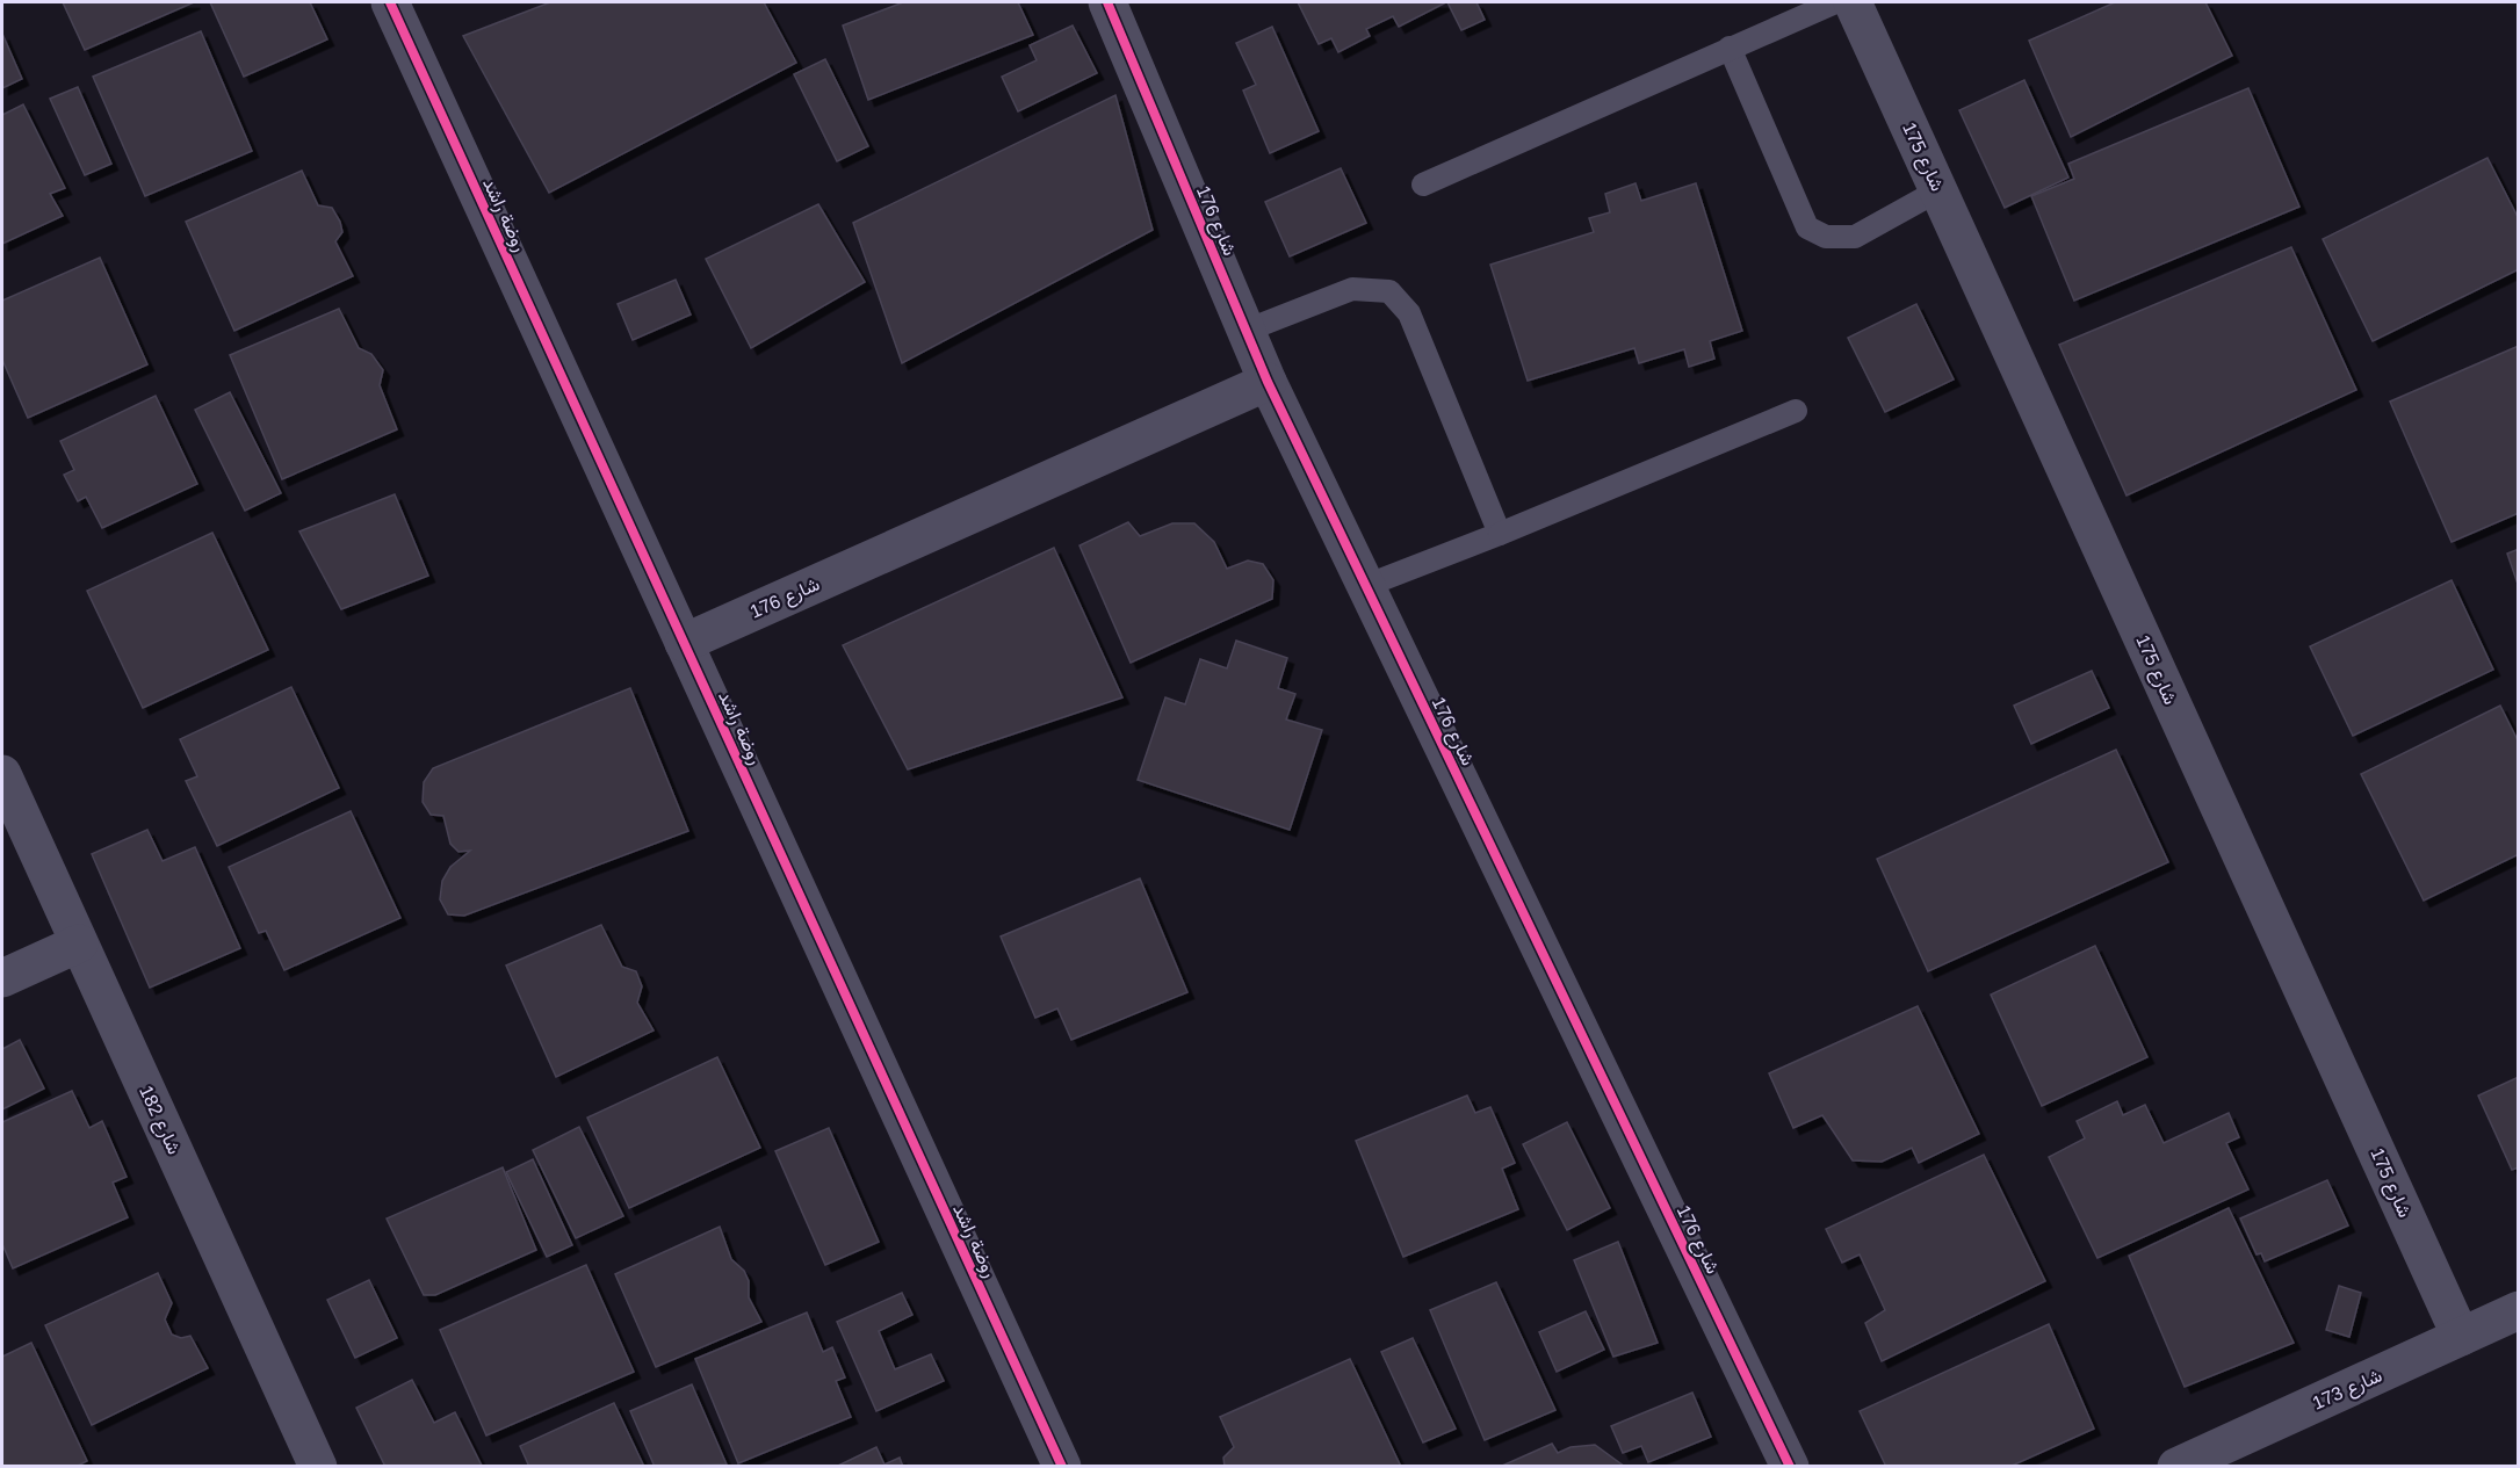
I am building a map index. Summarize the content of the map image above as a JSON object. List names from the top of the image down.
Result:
{
  "streets": {
    "street": [
      "شارع 175",
      "روضة راشد",
      "شارع 176",
      "شارع 182",
      "شارع 173"
    ]
  },
  "crossings": [
    ["شارع 175", "شارع 173"],
    ["روضة راشد", "شارع 176"]
  ]
}
